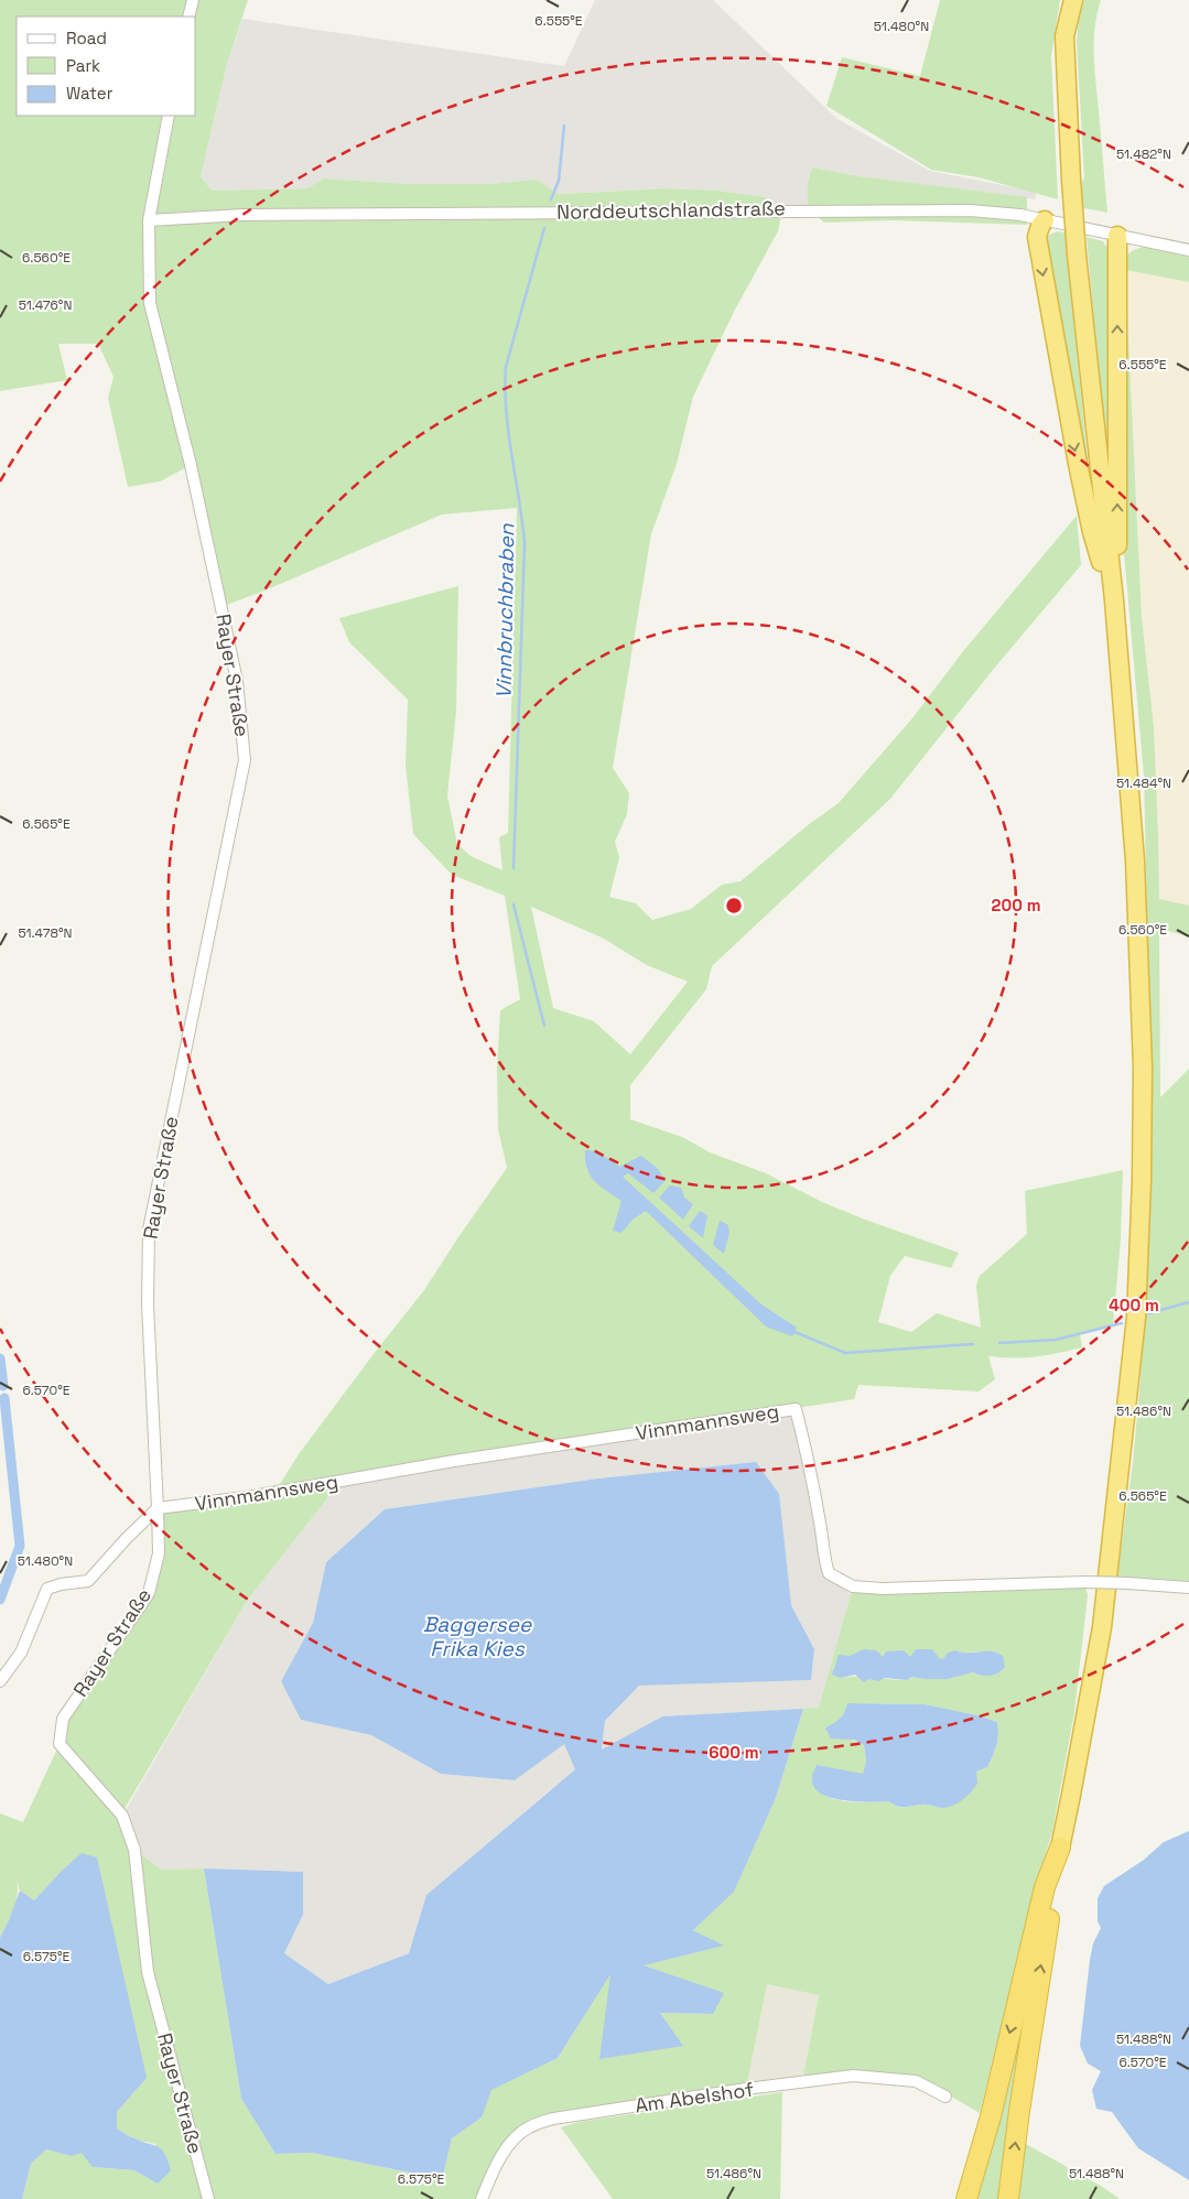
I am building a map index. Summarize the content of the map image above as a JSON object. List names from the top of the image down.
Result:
{
  "streets": {
    "street": [
      "Norddeutschlandstraße",
      "Rayer Straße",
      "Vinnmannsweg",
      "Am Abelshof"
    ]
  },
  "crossings": [
    ["Norddeutschlandstraße", "Rayer Straße"],
    ["Rayer Straße", "Vinnmannsweg"]
  ],
  "water": ["Vinnbruchbraben", "Baggersee Frika Kies"],
  "legend": ["Road", "Park", "Water"],
  "coordinates": [
    "6.555°E",
    "51.480°N",
    "51.482°N",
    "6.560°E",
    "51.476°N",
    "51.484°N",
    "6.565°E",
    "51.478°N",
    "6.570°E",
    "51.486°N",
    "6.575°E",
    "51.488°N"
  ],
  "rings": ["200 m", "400 m", "600 m"]
}
